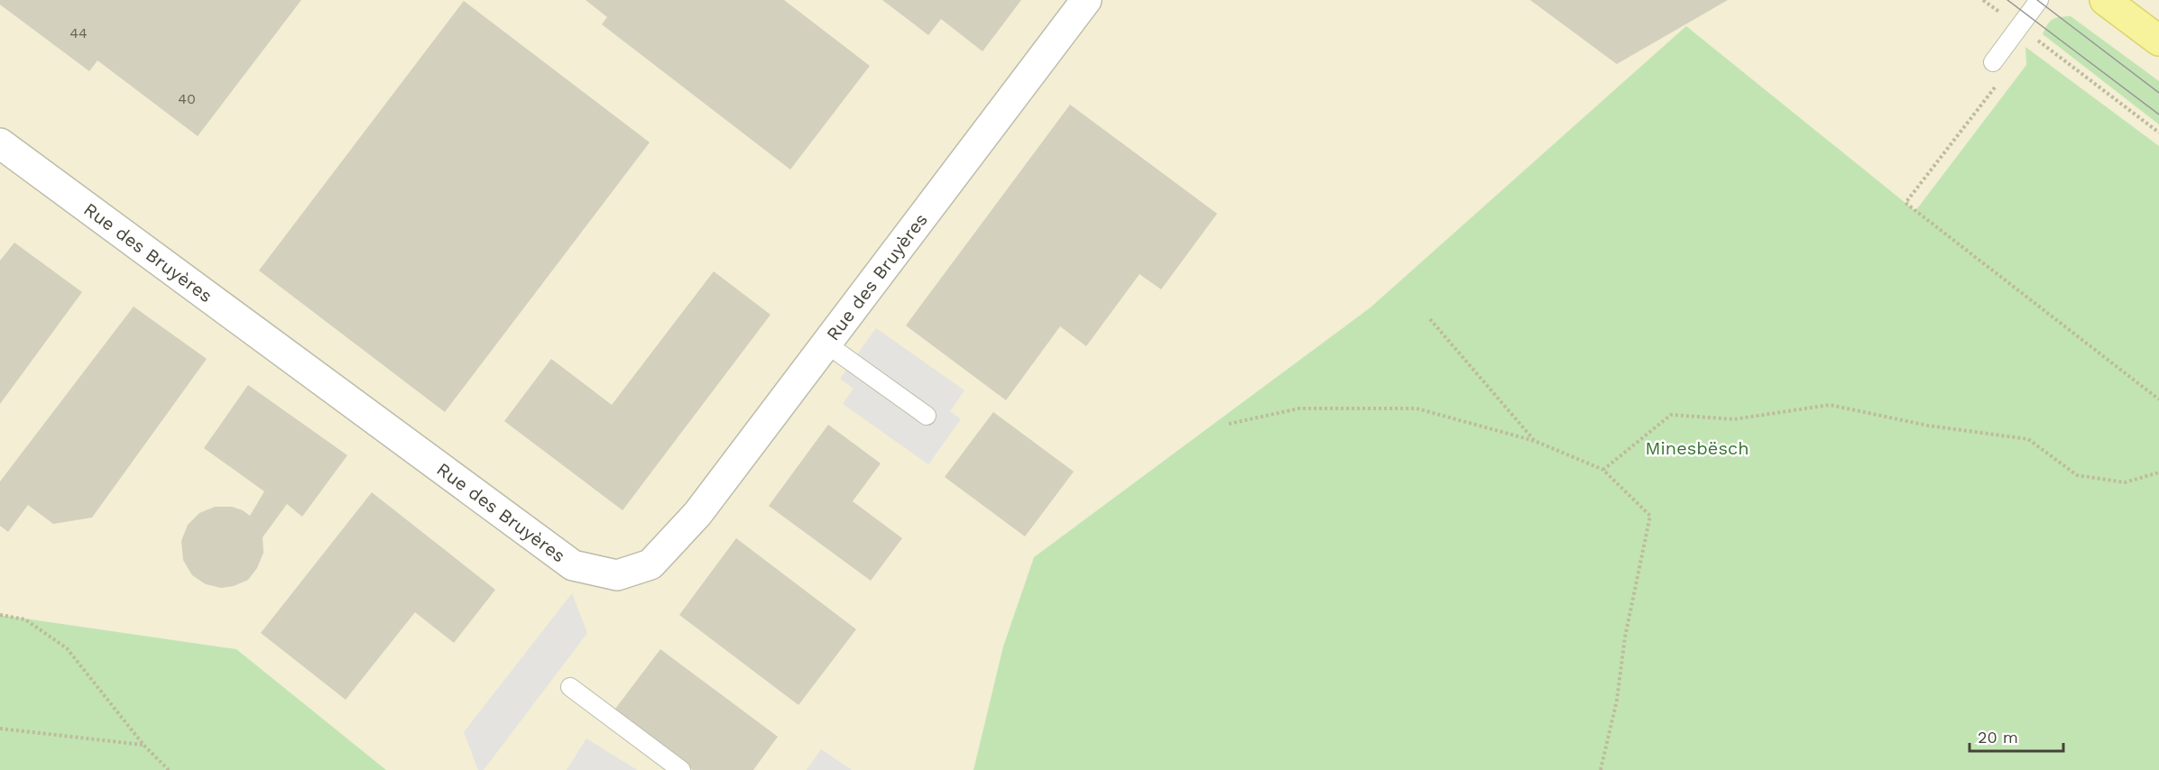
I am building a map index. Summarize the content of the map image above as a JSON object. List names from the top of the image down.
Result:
{
  "streets": {
    "street": ["Rue des Bruyères"]
  },
  "parks": ["Minesbësch"],
  "house_numbers": ["44", "40"],
  "scale_bar": "20 m"
}
